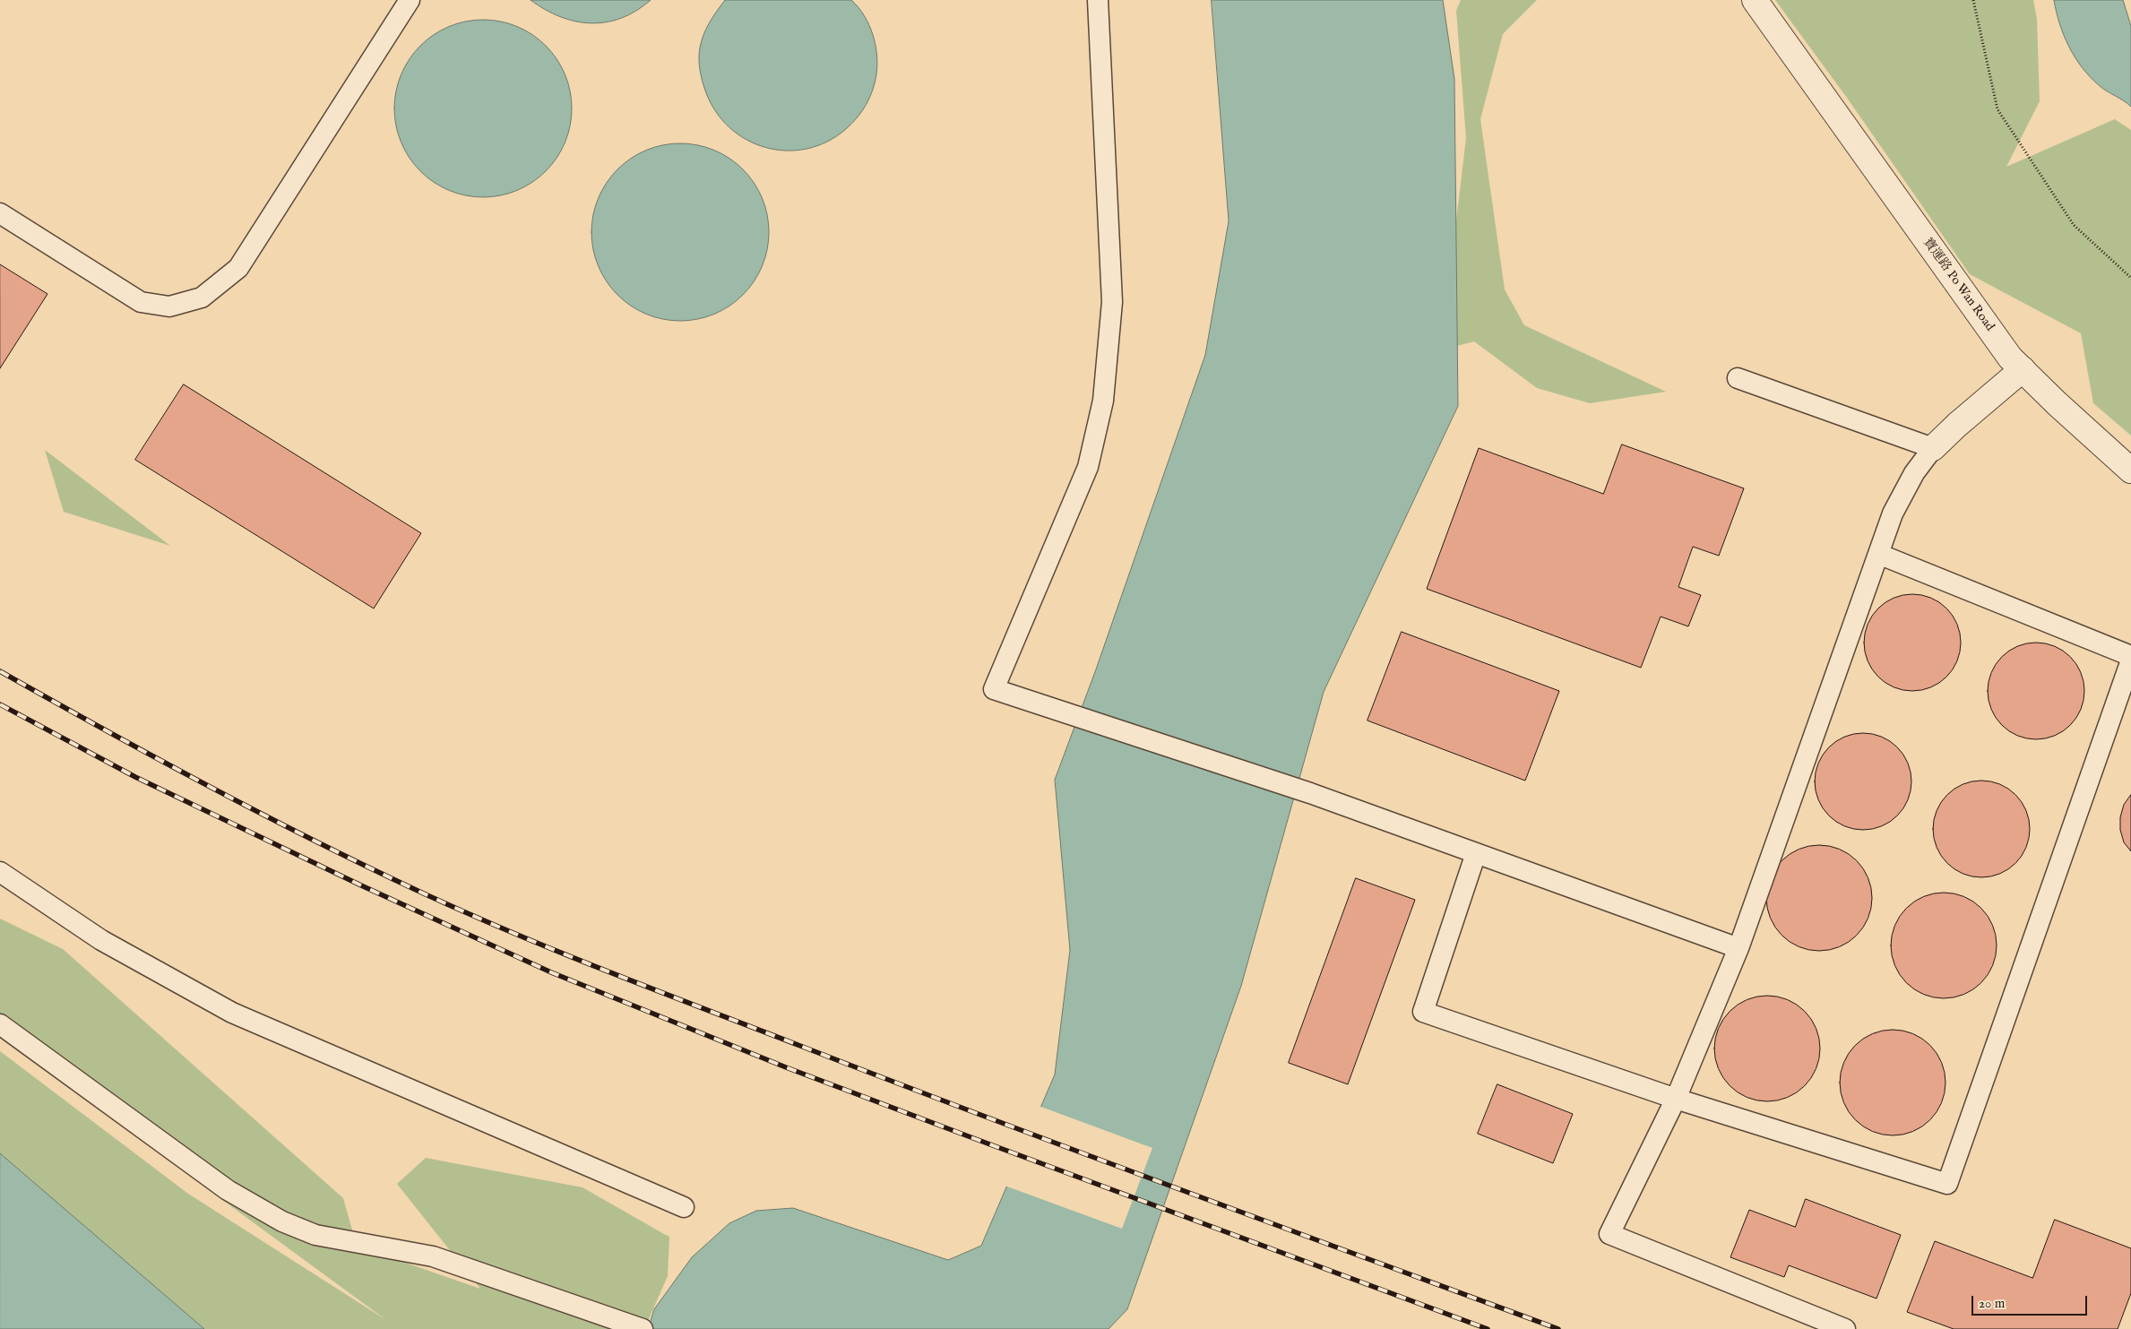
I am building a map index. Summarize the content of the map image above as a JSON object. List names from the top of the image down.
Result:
{
  "streets": {
    "street": ["寶運路 Po Wan Road"]
  },
  "scale_bar": "20 m"
}
